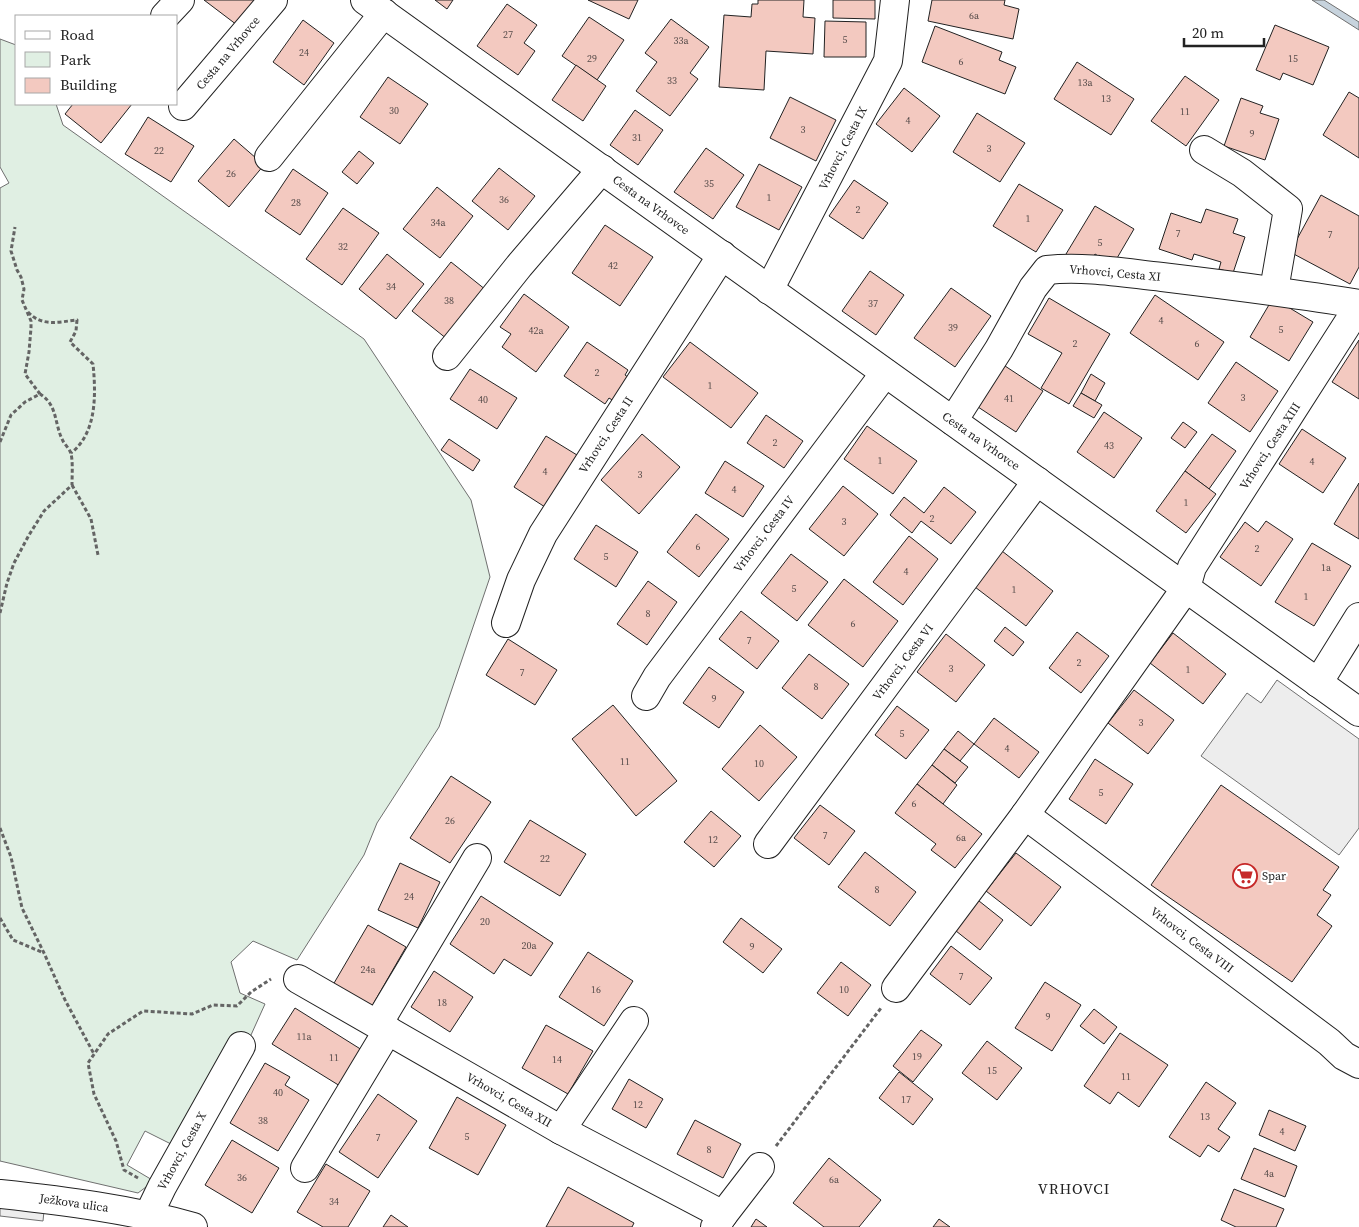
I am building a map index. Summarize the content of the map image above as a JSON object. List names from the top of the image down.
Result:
{
  "streets": {
    "street": [
      "Cesta na Vrhovce",
      "Vrhovci, Cesta IX",
      "Vrhovci, Cesta XI",
      "Vrhovci, Cesta II",
      "Vrhovci, Cesta XIII",
      "Vrhovci, Cesta IV",
      "Vrhovci, Cesta VI",
      "Vrhovci, Cesta VIII",
      "Vrhovci, Cesta XII",
      "Vrhovci, Cesta X",
      "Ježkova ulica"
    ]
  },
  "crossings": [
    ["Cesta na Vrhovce", "Vrhovci, Cesta IX"],
    ["Cesta na Vrhovce", "Vrhovci, Cesta XI"],
    ["Cesta na Vrhovce", "Vrhovci, Cesta II"],
    ["Cesta na Vrhovce", "Vrhovci, Cesta XIII"],
    ["Cesta na Vrhovce", "Vrhovci, Cesta IV"],
    ["Cesta na Vrhovce", "Vrhovci, Cesta VI"],
    ["Vrhovci, Cesta XI", "Vrhovci, Cesta XIII"],
    ["Vrhovci, Cesta X", "Ježkova ulica"]
  ],
  "districts": ["VRHOVCI"],
  "places": {
    "supermarket": ["Spar"]
  },
  "house_numbers": [
    "6a",
    "27",
    "5",
    "33a",
    "24",
    "29",
    "15",
    "6",
    "33",
    "13a",
    "13",
    "30",
    "11",
    "4",
    "3",
    "9",
    "31",
    "3",
    "22",
    "26",
    "35",
    "1",
    "36",
    "28",
    "2",
    "1",
    "34a",
    "7",
    "7",
    "5",
    "32",
    "42",
    "34",
    "38",
    "37",
    "4",
    "39",
    "5",
    "42a",
    "2",
    "6",
    "2",
    "1",
    "3",
    "41",
    "40",
    "2",
    "43",
    "1",
    "4",
    "4",
    "3",
    "4",
    "1",
    "2",
    "3",
    "6",
    "2",
    "5",
    "1a",
    "4",
    "5",
    "1",
    "1",
    "8",
    "6",
    "7",
    "2",
    "3",
    "1",
    "7",
    "8",
    "9",
    "3",
    "5",
    "4",
    "11",
    "10",
    "5",
    "6",
    "26",
    "7",
    "6a",
    "12",
    "22",
    "8",
    "24",
    "20",
    "20a",
    "9",
    "24a",
    "7",
    "16",
    "10",
    "18",
    "9",
    "11a",
    "19",
    "11",
    "14",
    "15",
    "11",
    "40",
    "17",
    "12",
    "13",
    "38",
    "4",
    "5",
    "7",
    "8",
    "4a",
    "36",
    "6a",
    "34"
  ],
  "legend": ["Road", "Park", "Building"],
  "scale_bar": "20 m"
}
